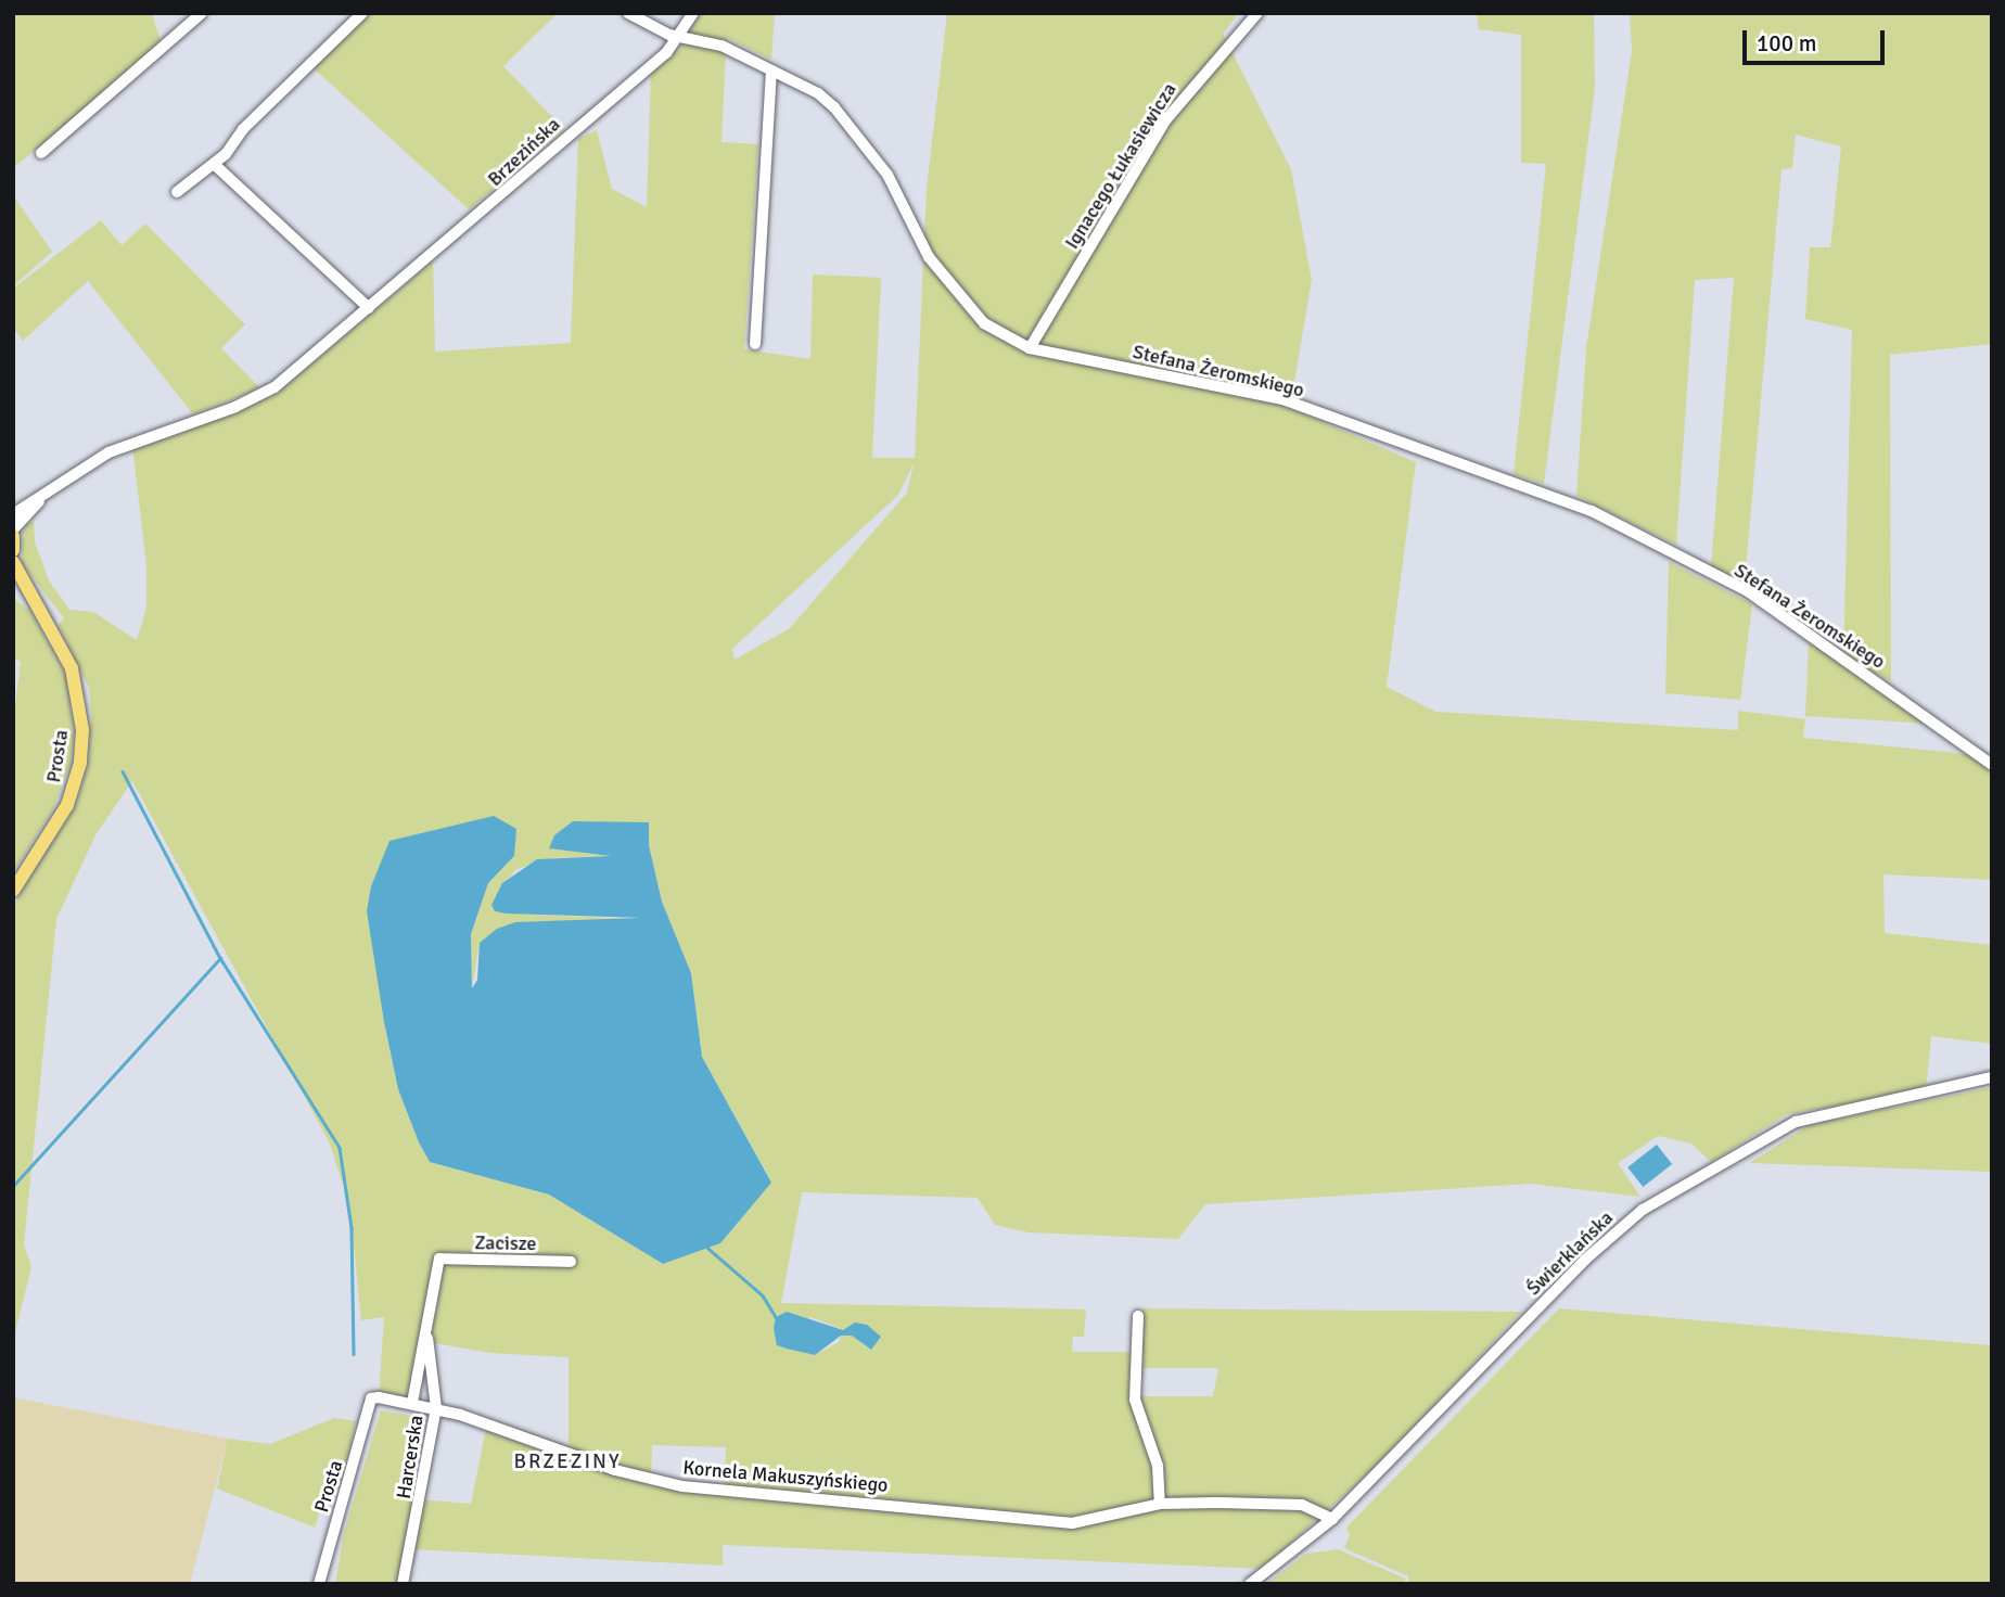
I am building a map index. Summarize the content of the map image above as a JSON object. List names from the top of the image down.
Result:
{
  "streets": {
    "main road": ["Prosta"],
    "street": [
      "Brzezińska",
      "Ignacego Łukasiewicza",
      "Stefana Żeromskiego",
      "Zacisze",
      "Świerklańska",
      "Harcerska",
      "Kornela Makuszyńskiego"
    ]
  },
  "crossings": [
    ["Brzezińska", "Stefana Żeromskiego"],
    ["Ignacego Łukasiewicza", "Stefana Żeromskiego"],
    ["Prosta", "Kornela Makuszyńskiego"],
    ["Zacisze", "Harcerska"],
    ["Świerklańska", "Kornela Makuszyńskiego"],
    ["Harcerska", "Kornela Makuszyńskiego"]
  ],
  "districts": ["BRZEZINY"],
  "scale_bar": "100 m"
}
